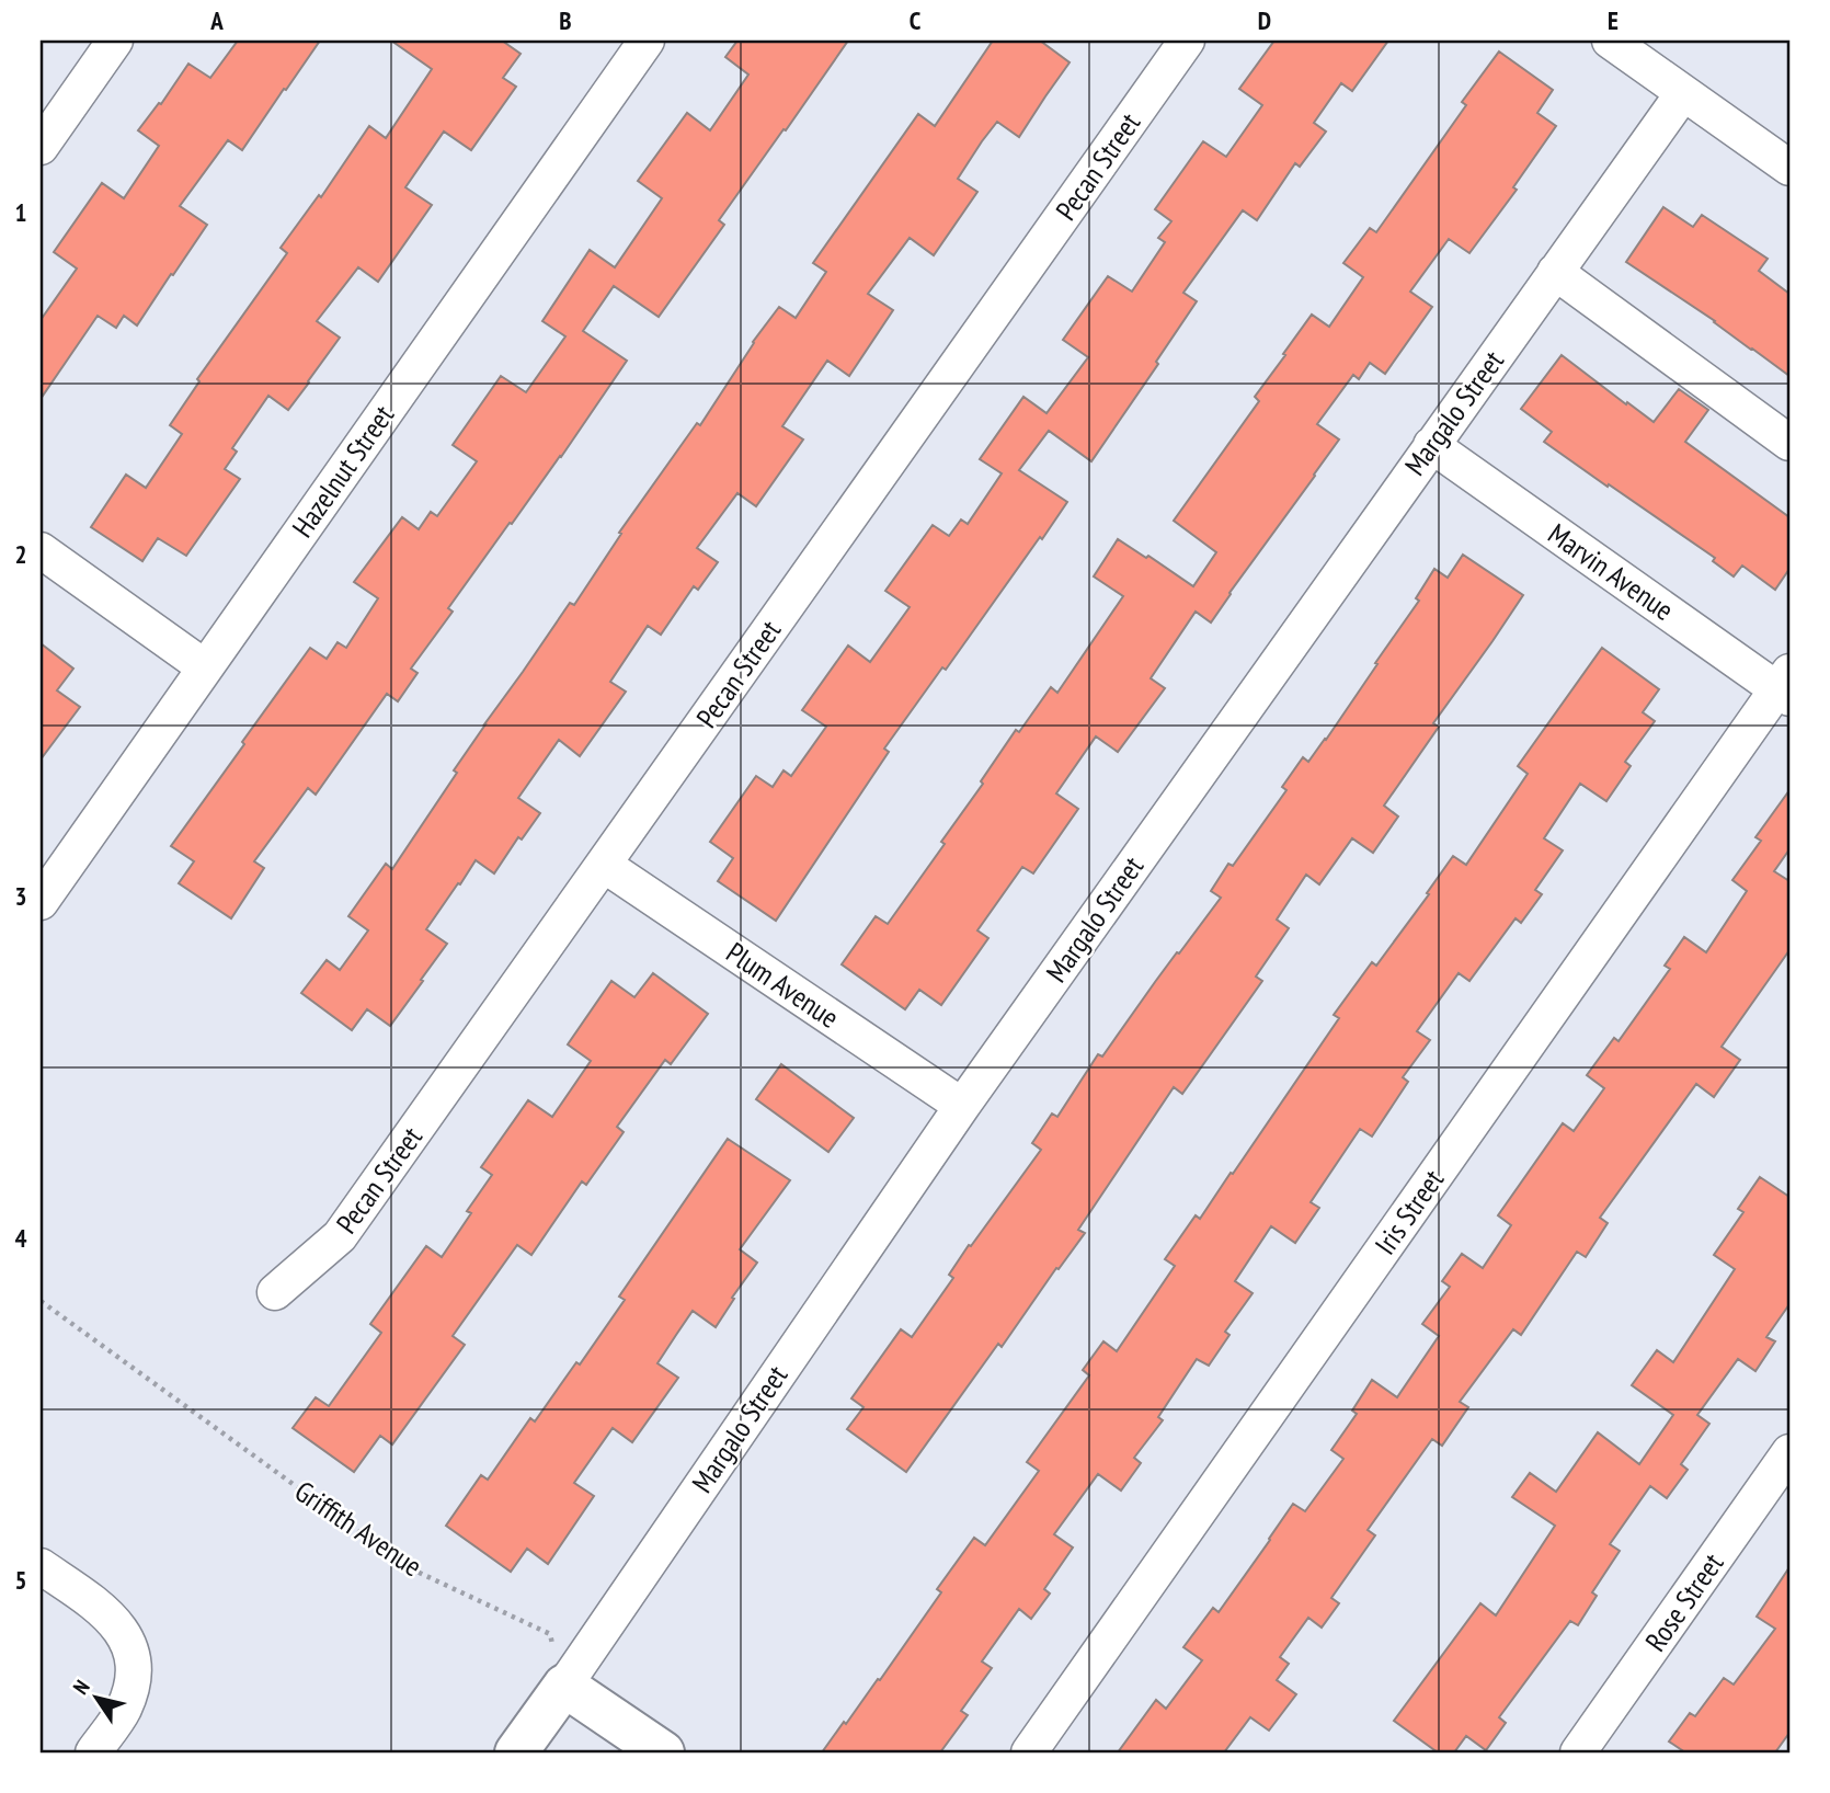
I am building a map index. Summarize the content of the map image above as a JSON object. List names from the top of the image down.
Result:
{
  "streets": {
    "street": [
      "Pecan Street",
      "Margalo Street",
      "Hazelnut Street",
      "Marvin Avenue",
      "Plum Avenue",
      "Iris Street",
      "Rose Street"
    ],
    "path": ["Griffith Avenue"]
  },
  "crossings": [
    ["Pecan Street", "Plum Avenue"],
    ["Margalo Street", "Marvin Avenue"],
    ["Margalo Street", "Plum Avenue"],
    ["Margalo Street", "Griffith Avenue"],
    ["Marvin Avenue", "Iris Street"]
  ],
  "north": "top left",
  "grid": {
    "columns": [
      "A",
      "B",
      "C",
      "D",
      "E"
    ],
    "rows": [
      "1",
      "2",
      "3",
      "4",
      "5"
    ]
  }
}
